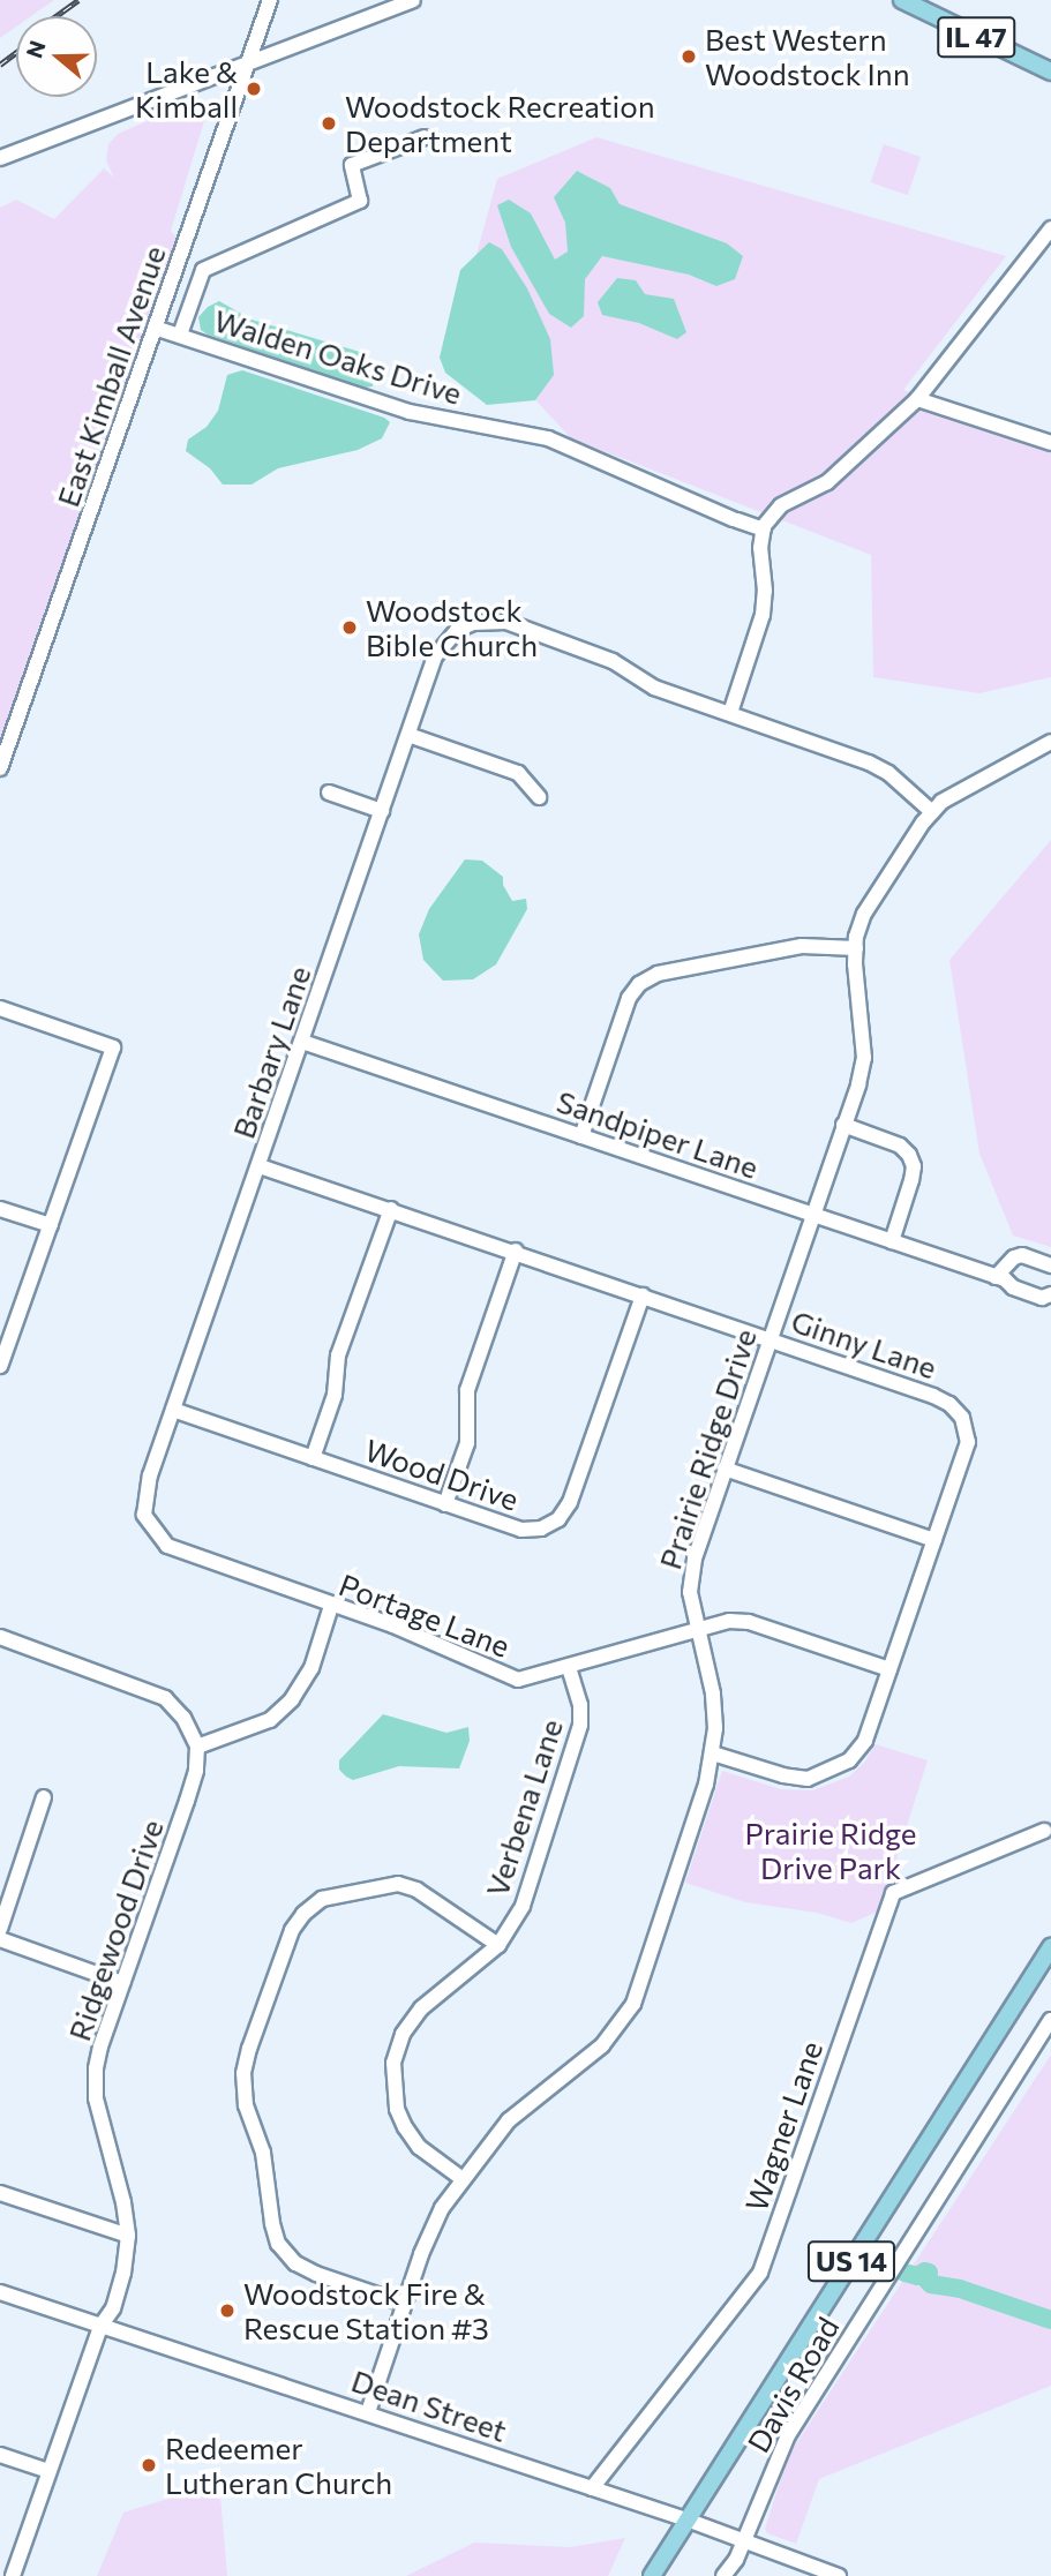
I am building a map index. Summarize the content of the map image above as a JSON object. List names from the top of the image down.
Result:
{
  "streets": {
    "main road": ["IL 47", "US 14"],
    "street": [
      "Walden Oaks Drive",
      "East Kimball Avenue",
      "Barbary Lane",
      "Sandpiper Lane",
      "Ginny Lane",
      "Prairie Ridge Drive",
      "Wood Drive",
      "Portage Lane",
      "Verbena Lane",
      "Ridgewood Drive",
      "Wagner Lane",
      "Davis Road",
      "Dean Street"
    ]
  },
  "crossings": [
    ["Walden Oaks Drive", "East Kimball Avenue"],
    ["Barbary Lane", "Sandpiper Lane"],
    ["Barbary Lane", "Ginny Lane"],
    ["Barbary Lane", "Wood Drive"],
    ["Barbary Lane", "Portage Lane"],
    ["Sandpiper Lane", "Prairie Ridge Drive"],
    ["Ginny Lane", "Prairie Ridge Drive"],
    ["Ginny Lane", "Wood Drive"],
    ["Ginny Lane", "Portage Lane"],
    ["Prairie Ridge Drive", "Portage Lane"],
    ["Prairie Ridge Drive", "Verbena Lane"],
    ["Prairie Ridge Drive", "Dean Street"],
    ["Portage Lane", "Verbena Lane"],
    ["Ridgewood Drive", "Dean Street"],
    ["Wagner Lane", "Dean Street"],
    ["US 14", "Dean Street"],
    ["Davis Road", "Dean Street"]
  ],
  "parks": ["Prairie Ridge Drive Park"],
  "places": [
    "Best Western Woodstock Inn",
    "Lake & Kimball",
    "Woodstock Recreation Department",
    "Woodstock Bible Church",
    "Woodstock Fire & Rescue Station #3",
    "Redeemer Lutheran Church"
  ],
  "north": "left"
}
